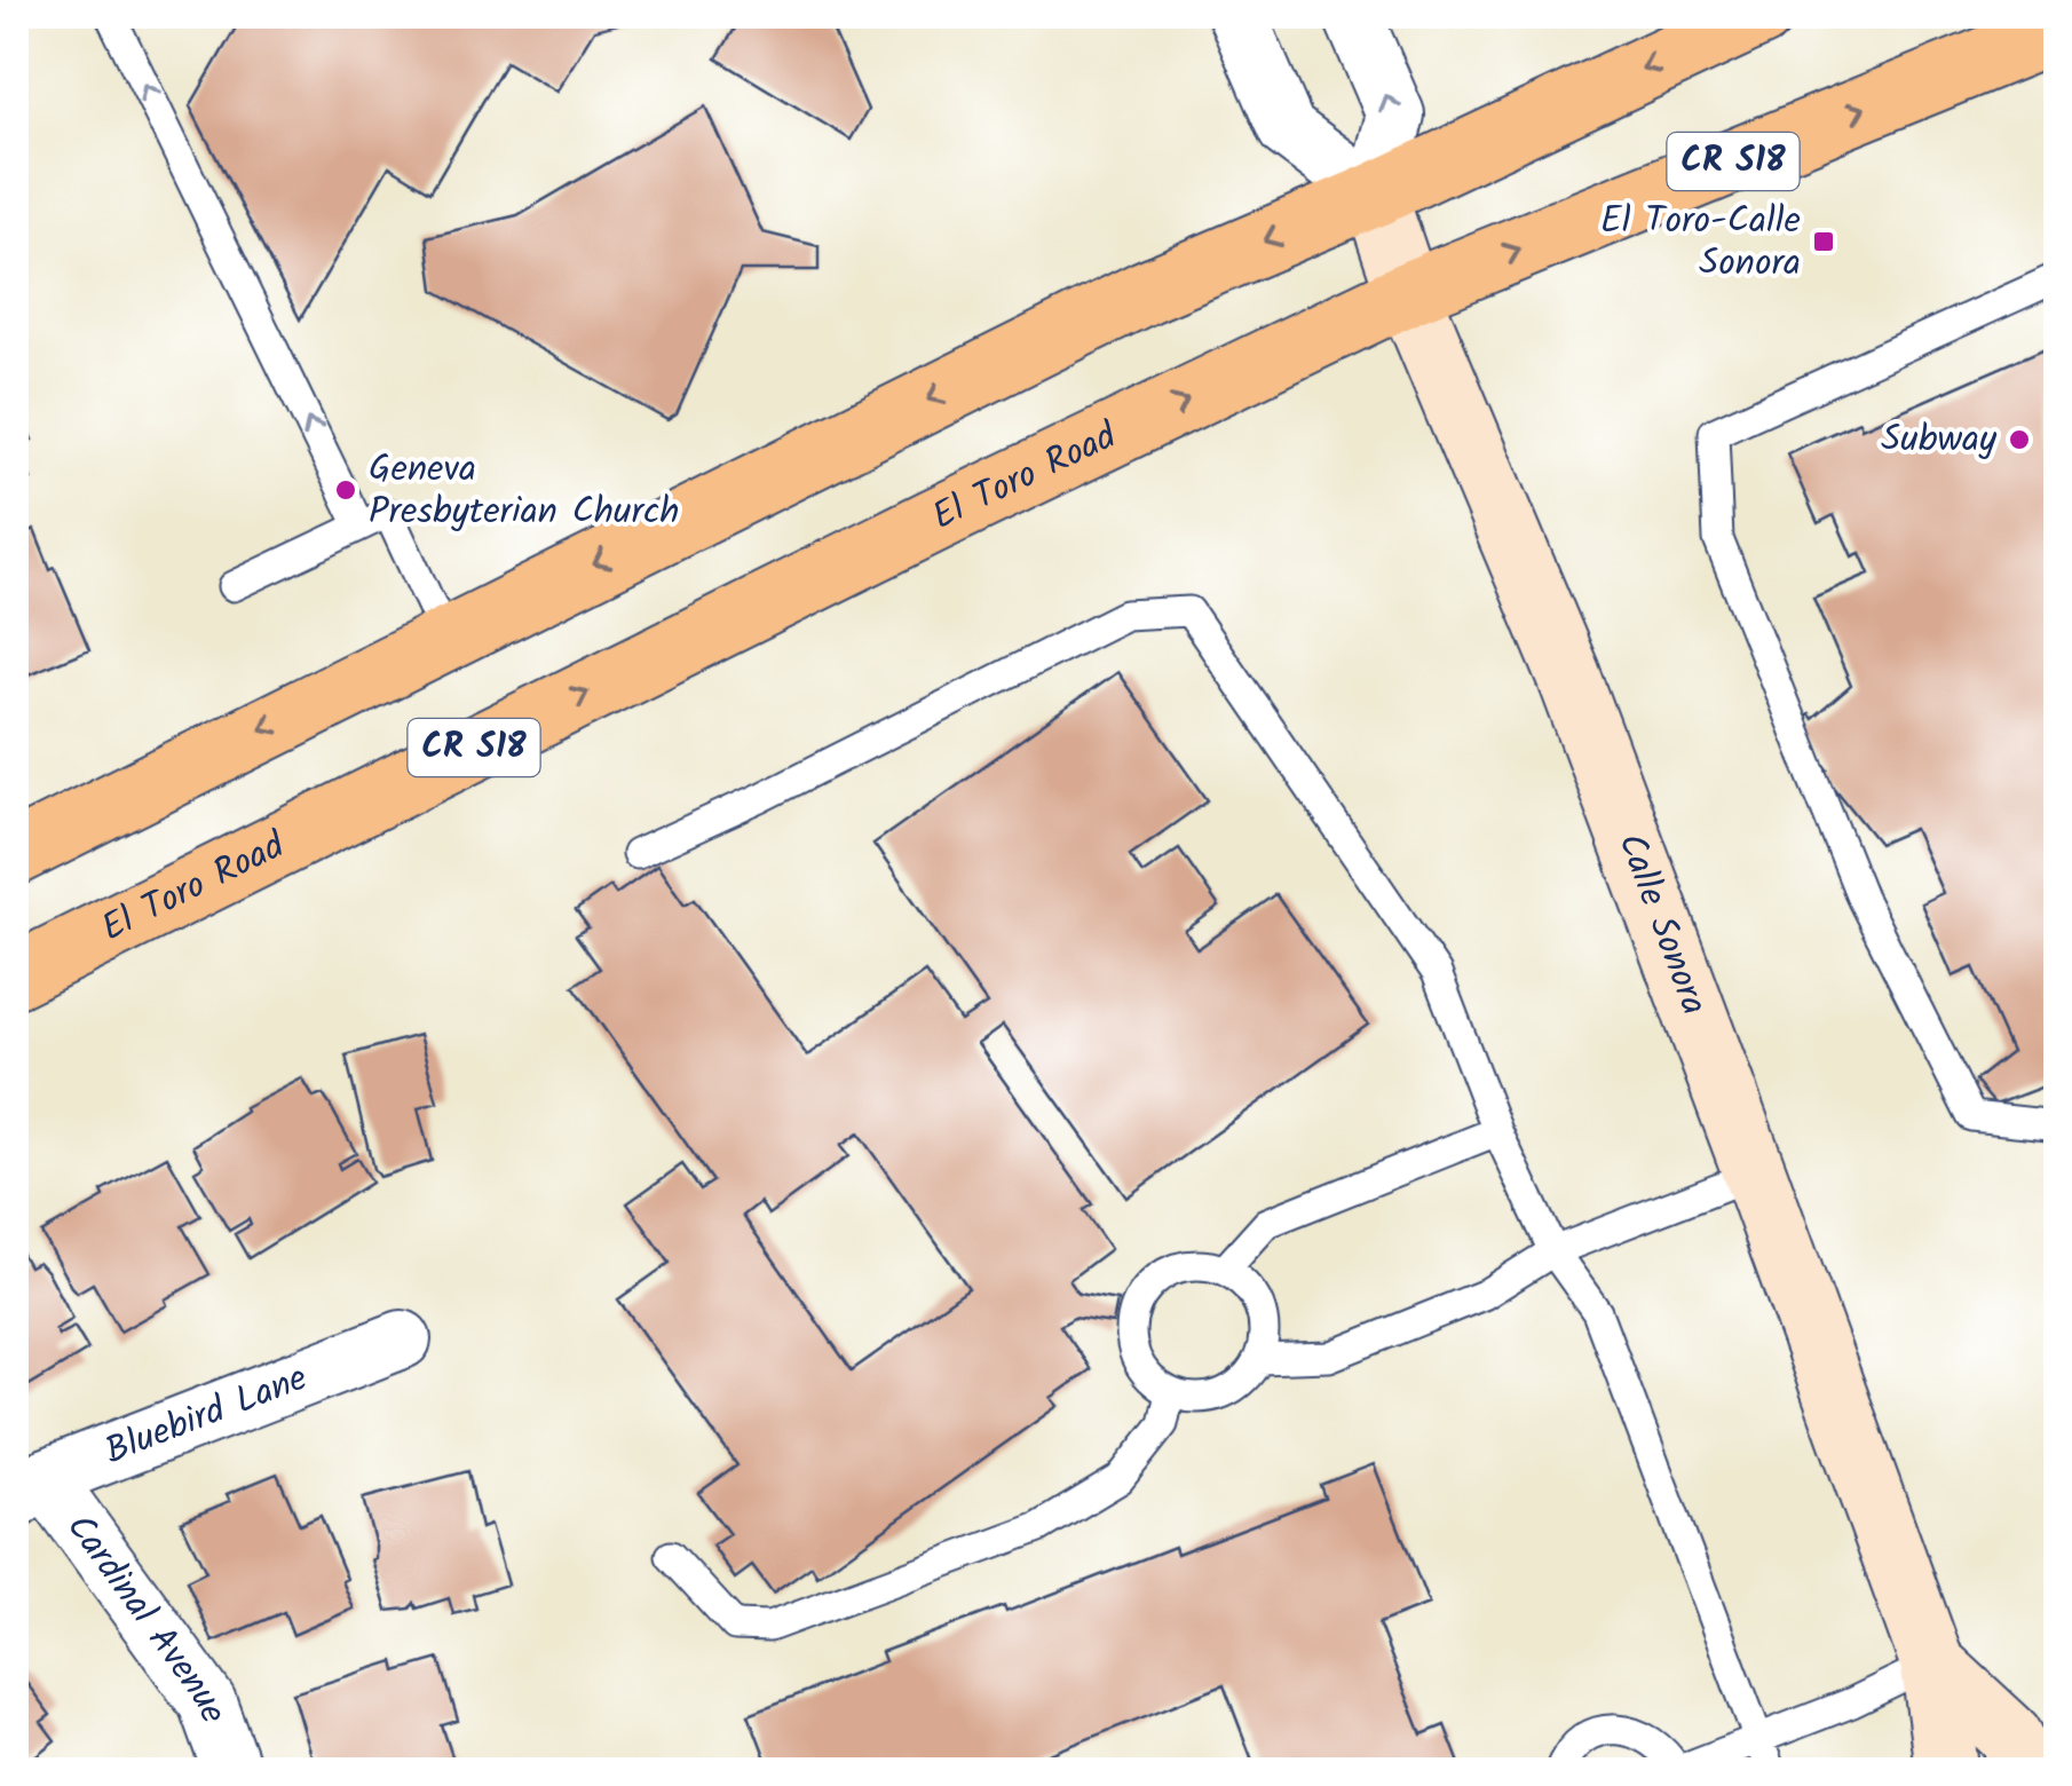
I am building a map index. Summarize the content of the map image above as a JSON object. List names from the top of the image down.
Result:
{
  "streets": {
    "main road": ["CR S18", "El Toro Road"],
    "street": ["Calle Sonora", "Bluebird Lane", "Cardinal Avenue"]
  },
  "crossings": [
    ["CR S18", "Calle Sonora"],
    ["El Toro Road", "Calle Sonora"],
    ["Bluebird Lane", "Cardinal Avenue"]
  ],
  "places": {
    "transit": ["El Toro-Calle Sonora"],
    "other": ["Subway", "Geneva Presbyterian Church"]
  }
}
